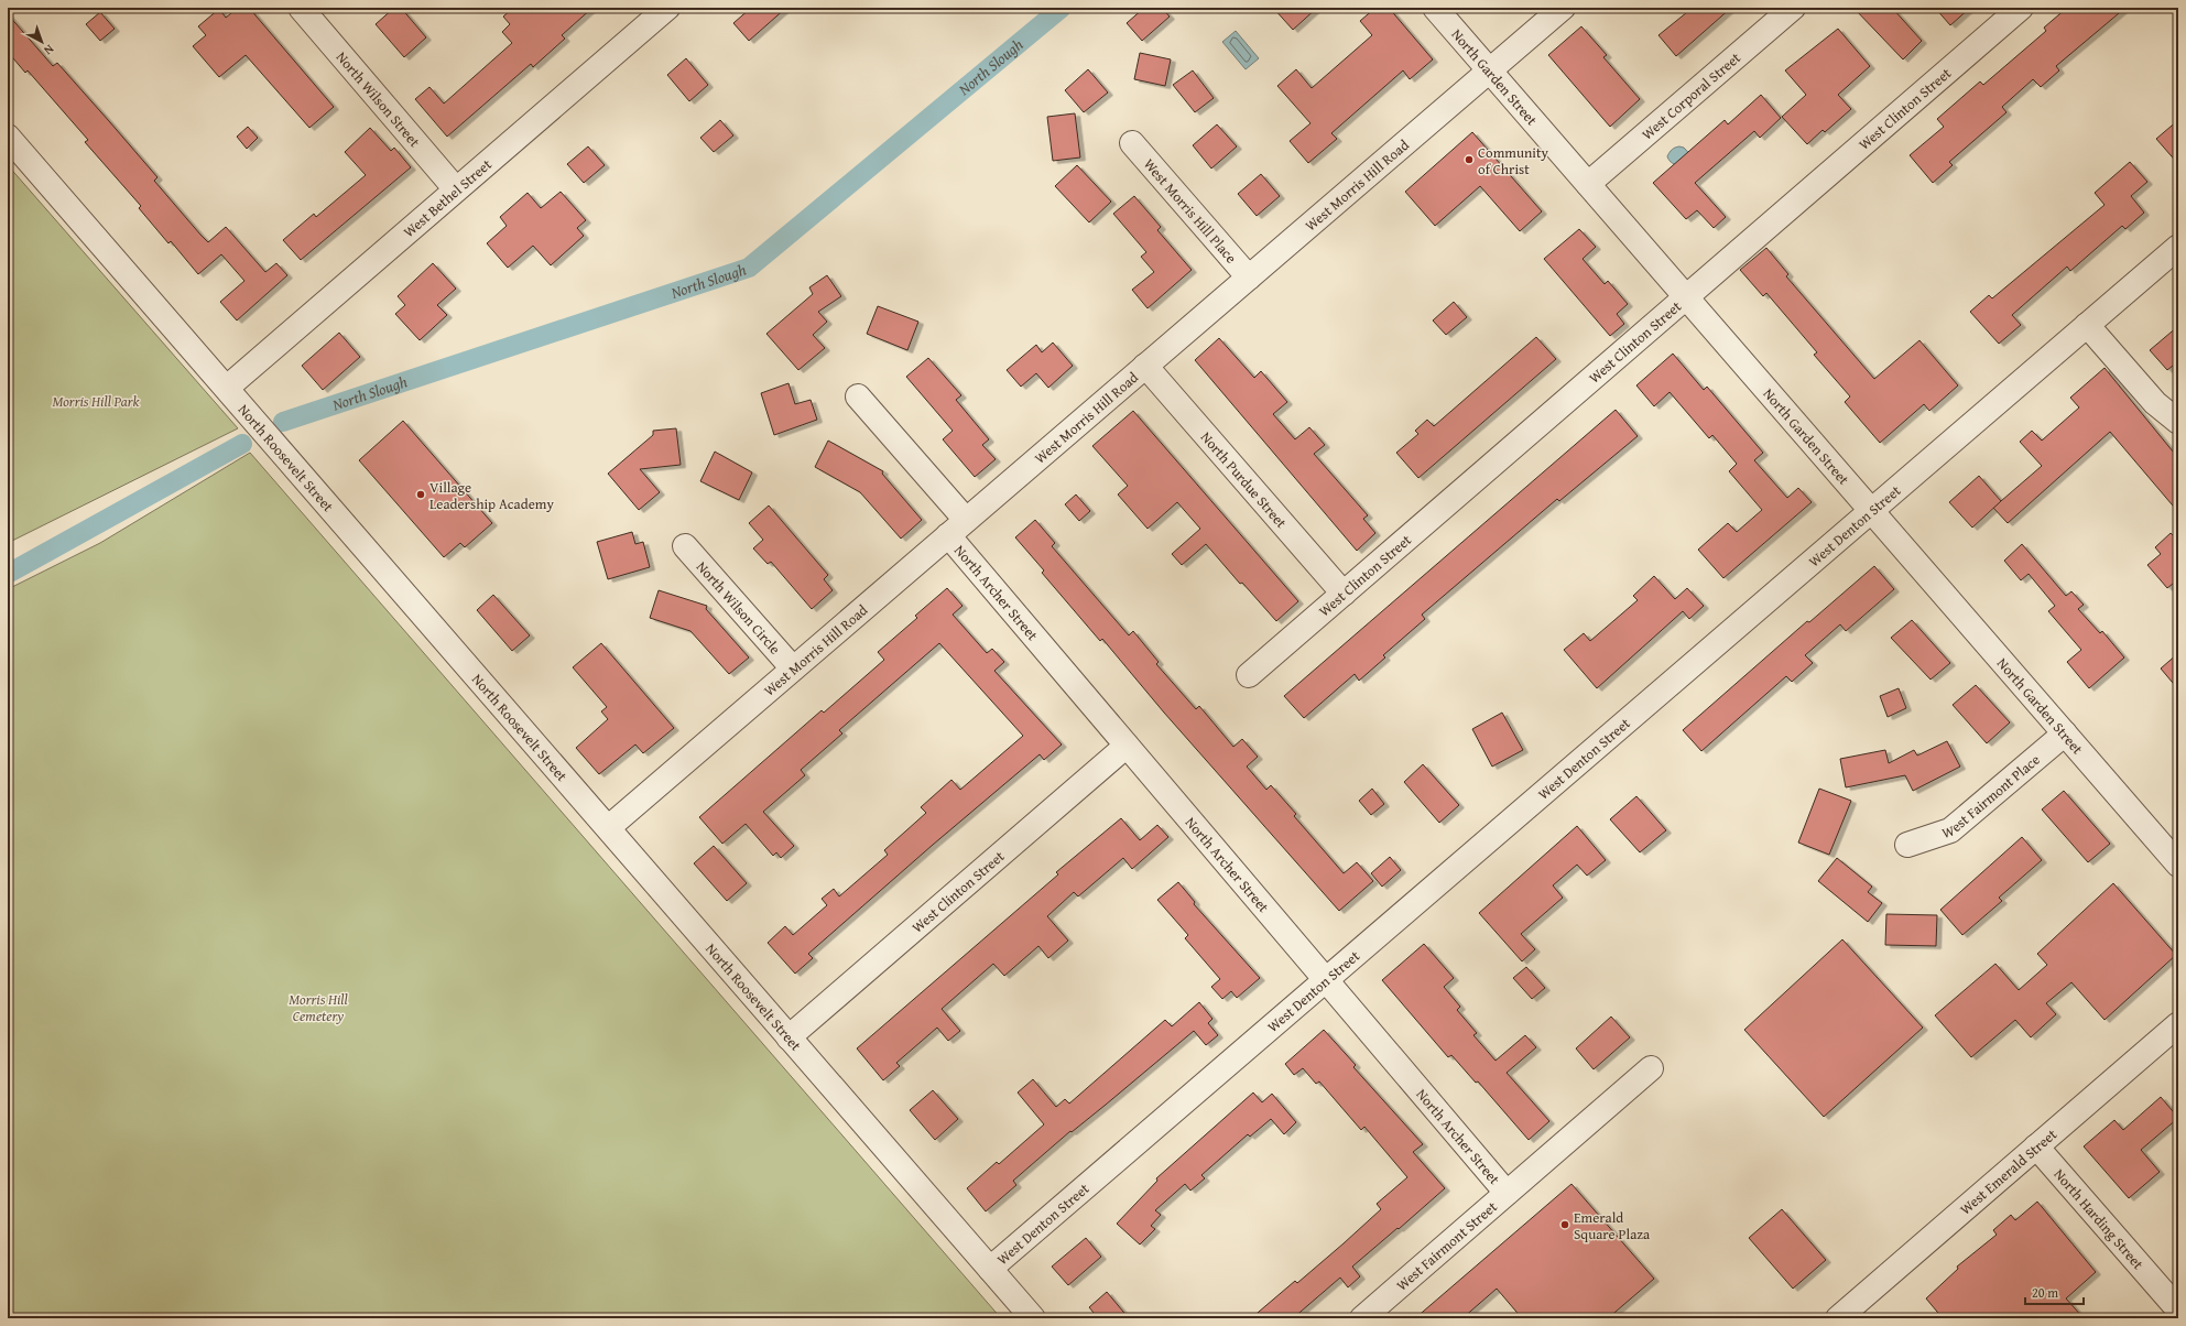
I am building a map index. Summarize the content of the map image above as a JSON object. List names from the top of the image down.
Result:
{
  "streets": {
    "street": [
      "North Garden Street",
      "West Corporal Street",
      "North Wilson Street",
      "West Clinton Street",
      "West Morris Hill Road",
      "West Bethel Street",
      "West Morris Hill Place",
      "North Roosevelt Street",
      "North Purdue Street",
      "West Denton Street",
      "North Archer Street",
      "North Wilson Circle",
      "West Fairmont Place",
      "West Emerald Street",
      "North Harding Street",
      "West Fairmont Street"
    ]
  },
  "crossings": [
    ["North Garden Street", "West Corporal Street"],
    ["North Garden Street", "West Clinton Street"],
    ["North Garden Street", "West Morris Hill Road"],
    ["North Garden Street", "West Denton Street"],
    ["North Garden Street", "West Fairmont Place"],
    ["North Wilson Street", "West Bethel Street"],
    ["West Clinton Street", "North Roosevelt Street"],
    ["West Clinton Street", "North Purdue Street"],
    ["West Clinton Street", "North Archer Street"],
    ["West Morris Hill Road", "West Morris Hill Place"],
    ["West Morris Hill Road", "North Roosevelt Street"],
    ["West Morris Hill Road", "North Purdue Street"],
    ["West Morris Hill Road", "North Archer Street"],
    ["West Morris Hill Road", "North Wilson Circle"],
    ["West Bethel Street", "North Roosevelt Street"],
    ["North Roosevelt Street", "West Denton Street"],
    ["West Denton Street", "North Archer Street"],
    ["North Archer Street", "West Fairmont Street"],
    ["West Emerald Street", "North Harding Street"]
  ],
  "water": ["North Slough"],
  "parks": ["Morris Hill Park", "Morris Hill Cemetery"],
  "places": ["Community of Christ", "Village Leadership Academy", "Emerald Square Plaza"],
  "scale_bar": "20 m",
  "north": "bottom right"
}
